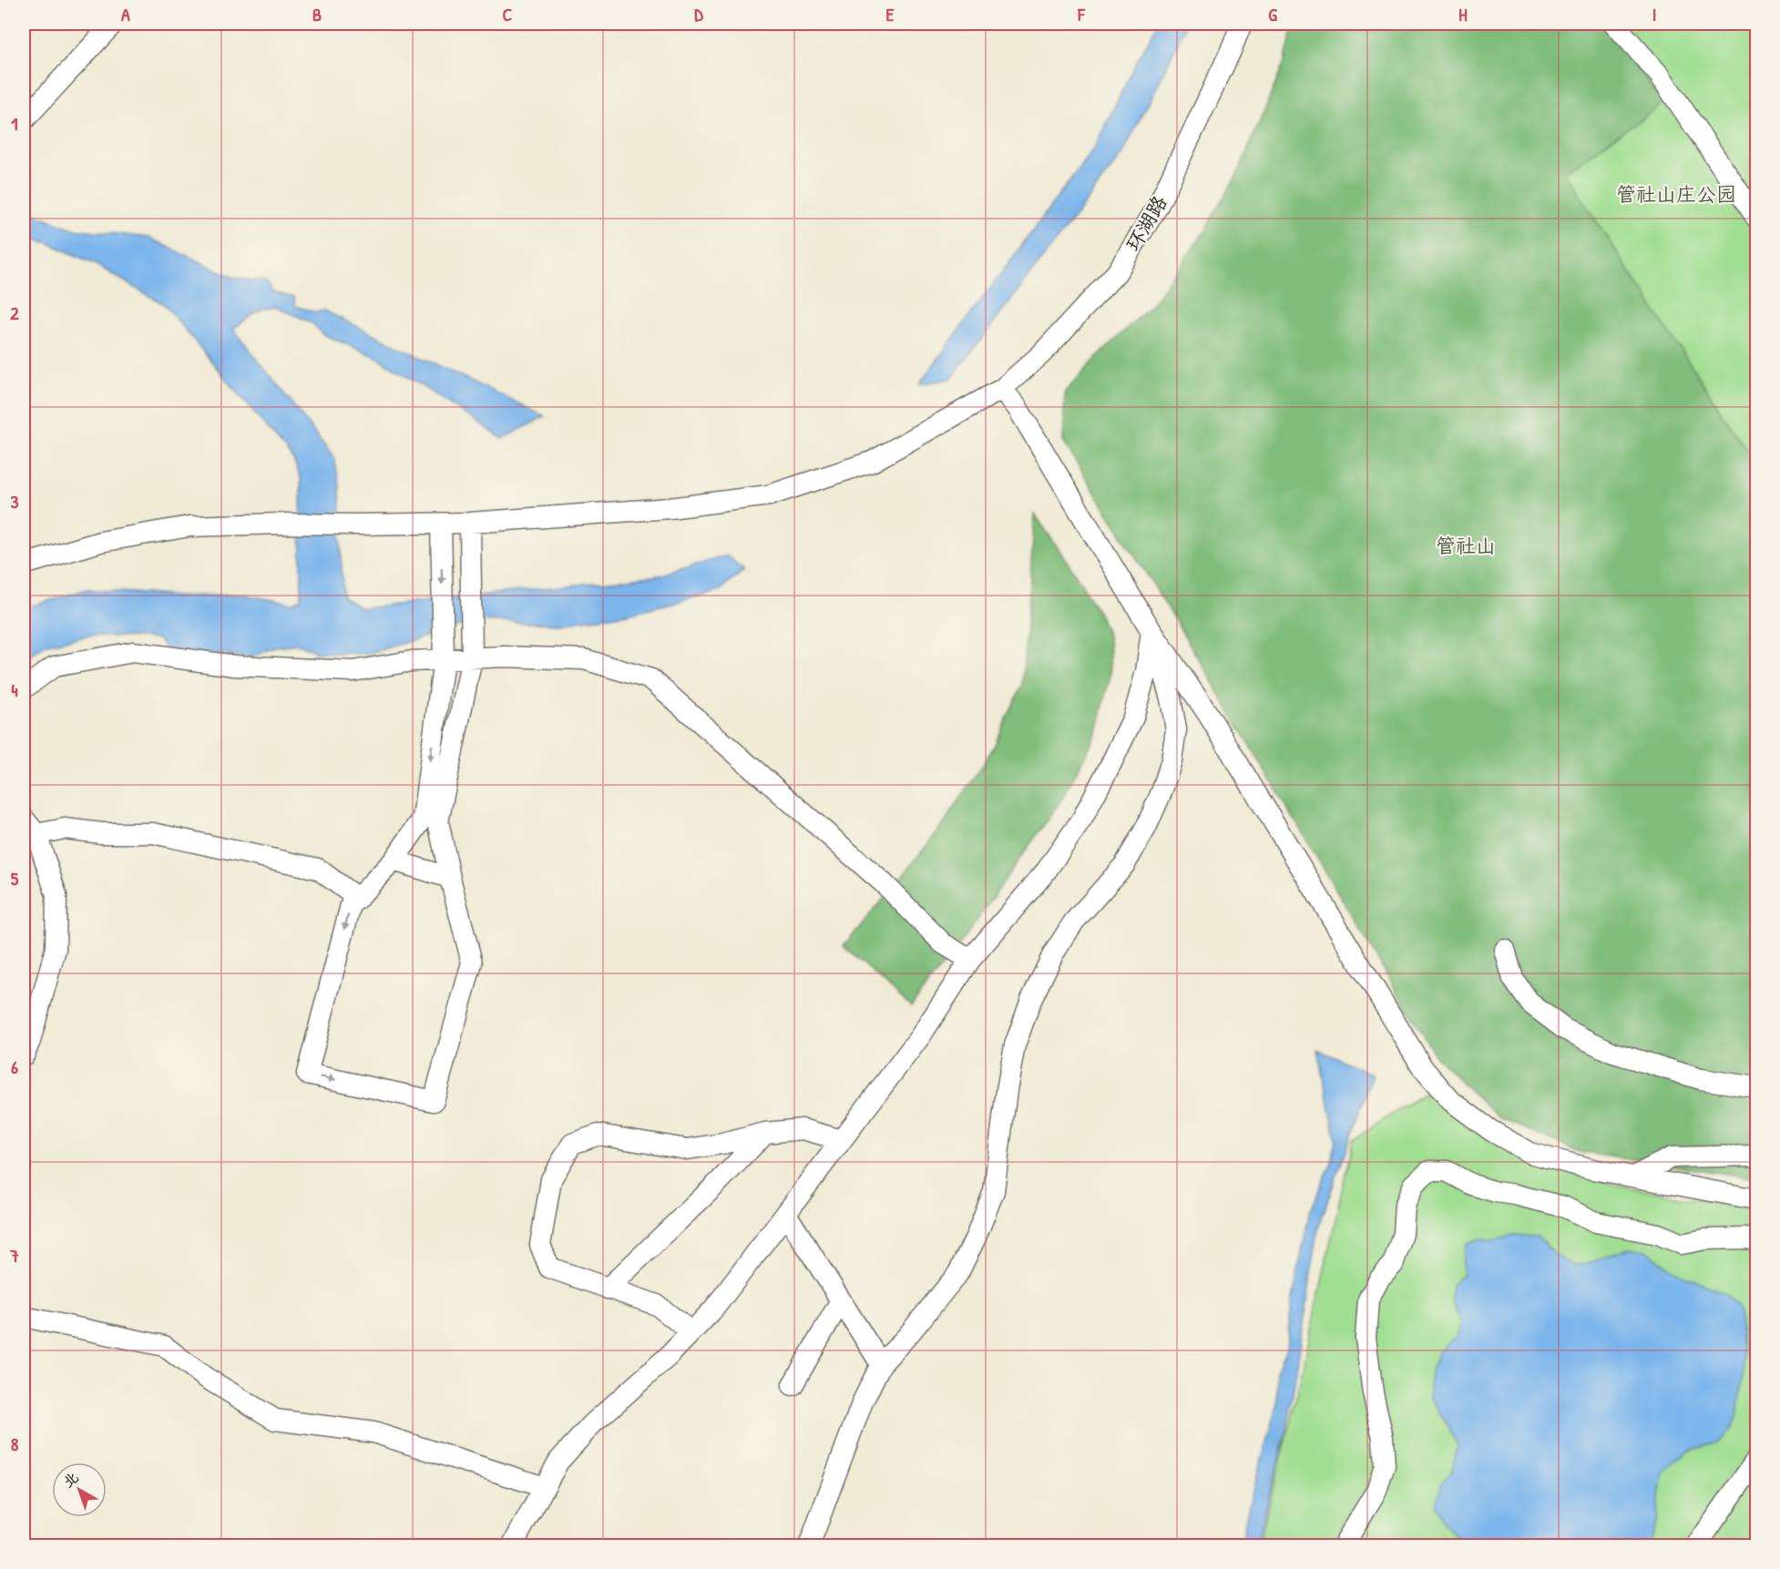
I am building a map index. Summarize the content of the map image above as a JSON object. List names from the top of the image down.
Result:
{
  "streets": {
    "street": ["环湖路"]
  },
  "parks": ["管社山庄公园", "管社山"],
  "north": "top left",
  "grid": {
    "columns": [
      "A",
      "B",
      "C",
      "D",
      "E",
      "F",
      "G",
      "H",
      "I"
    ],
    "rows": [
      "1",
      "2",
      "3",
      "4",
      "5",
      "6",
      "7",
      "8"
    ]
  }
}
